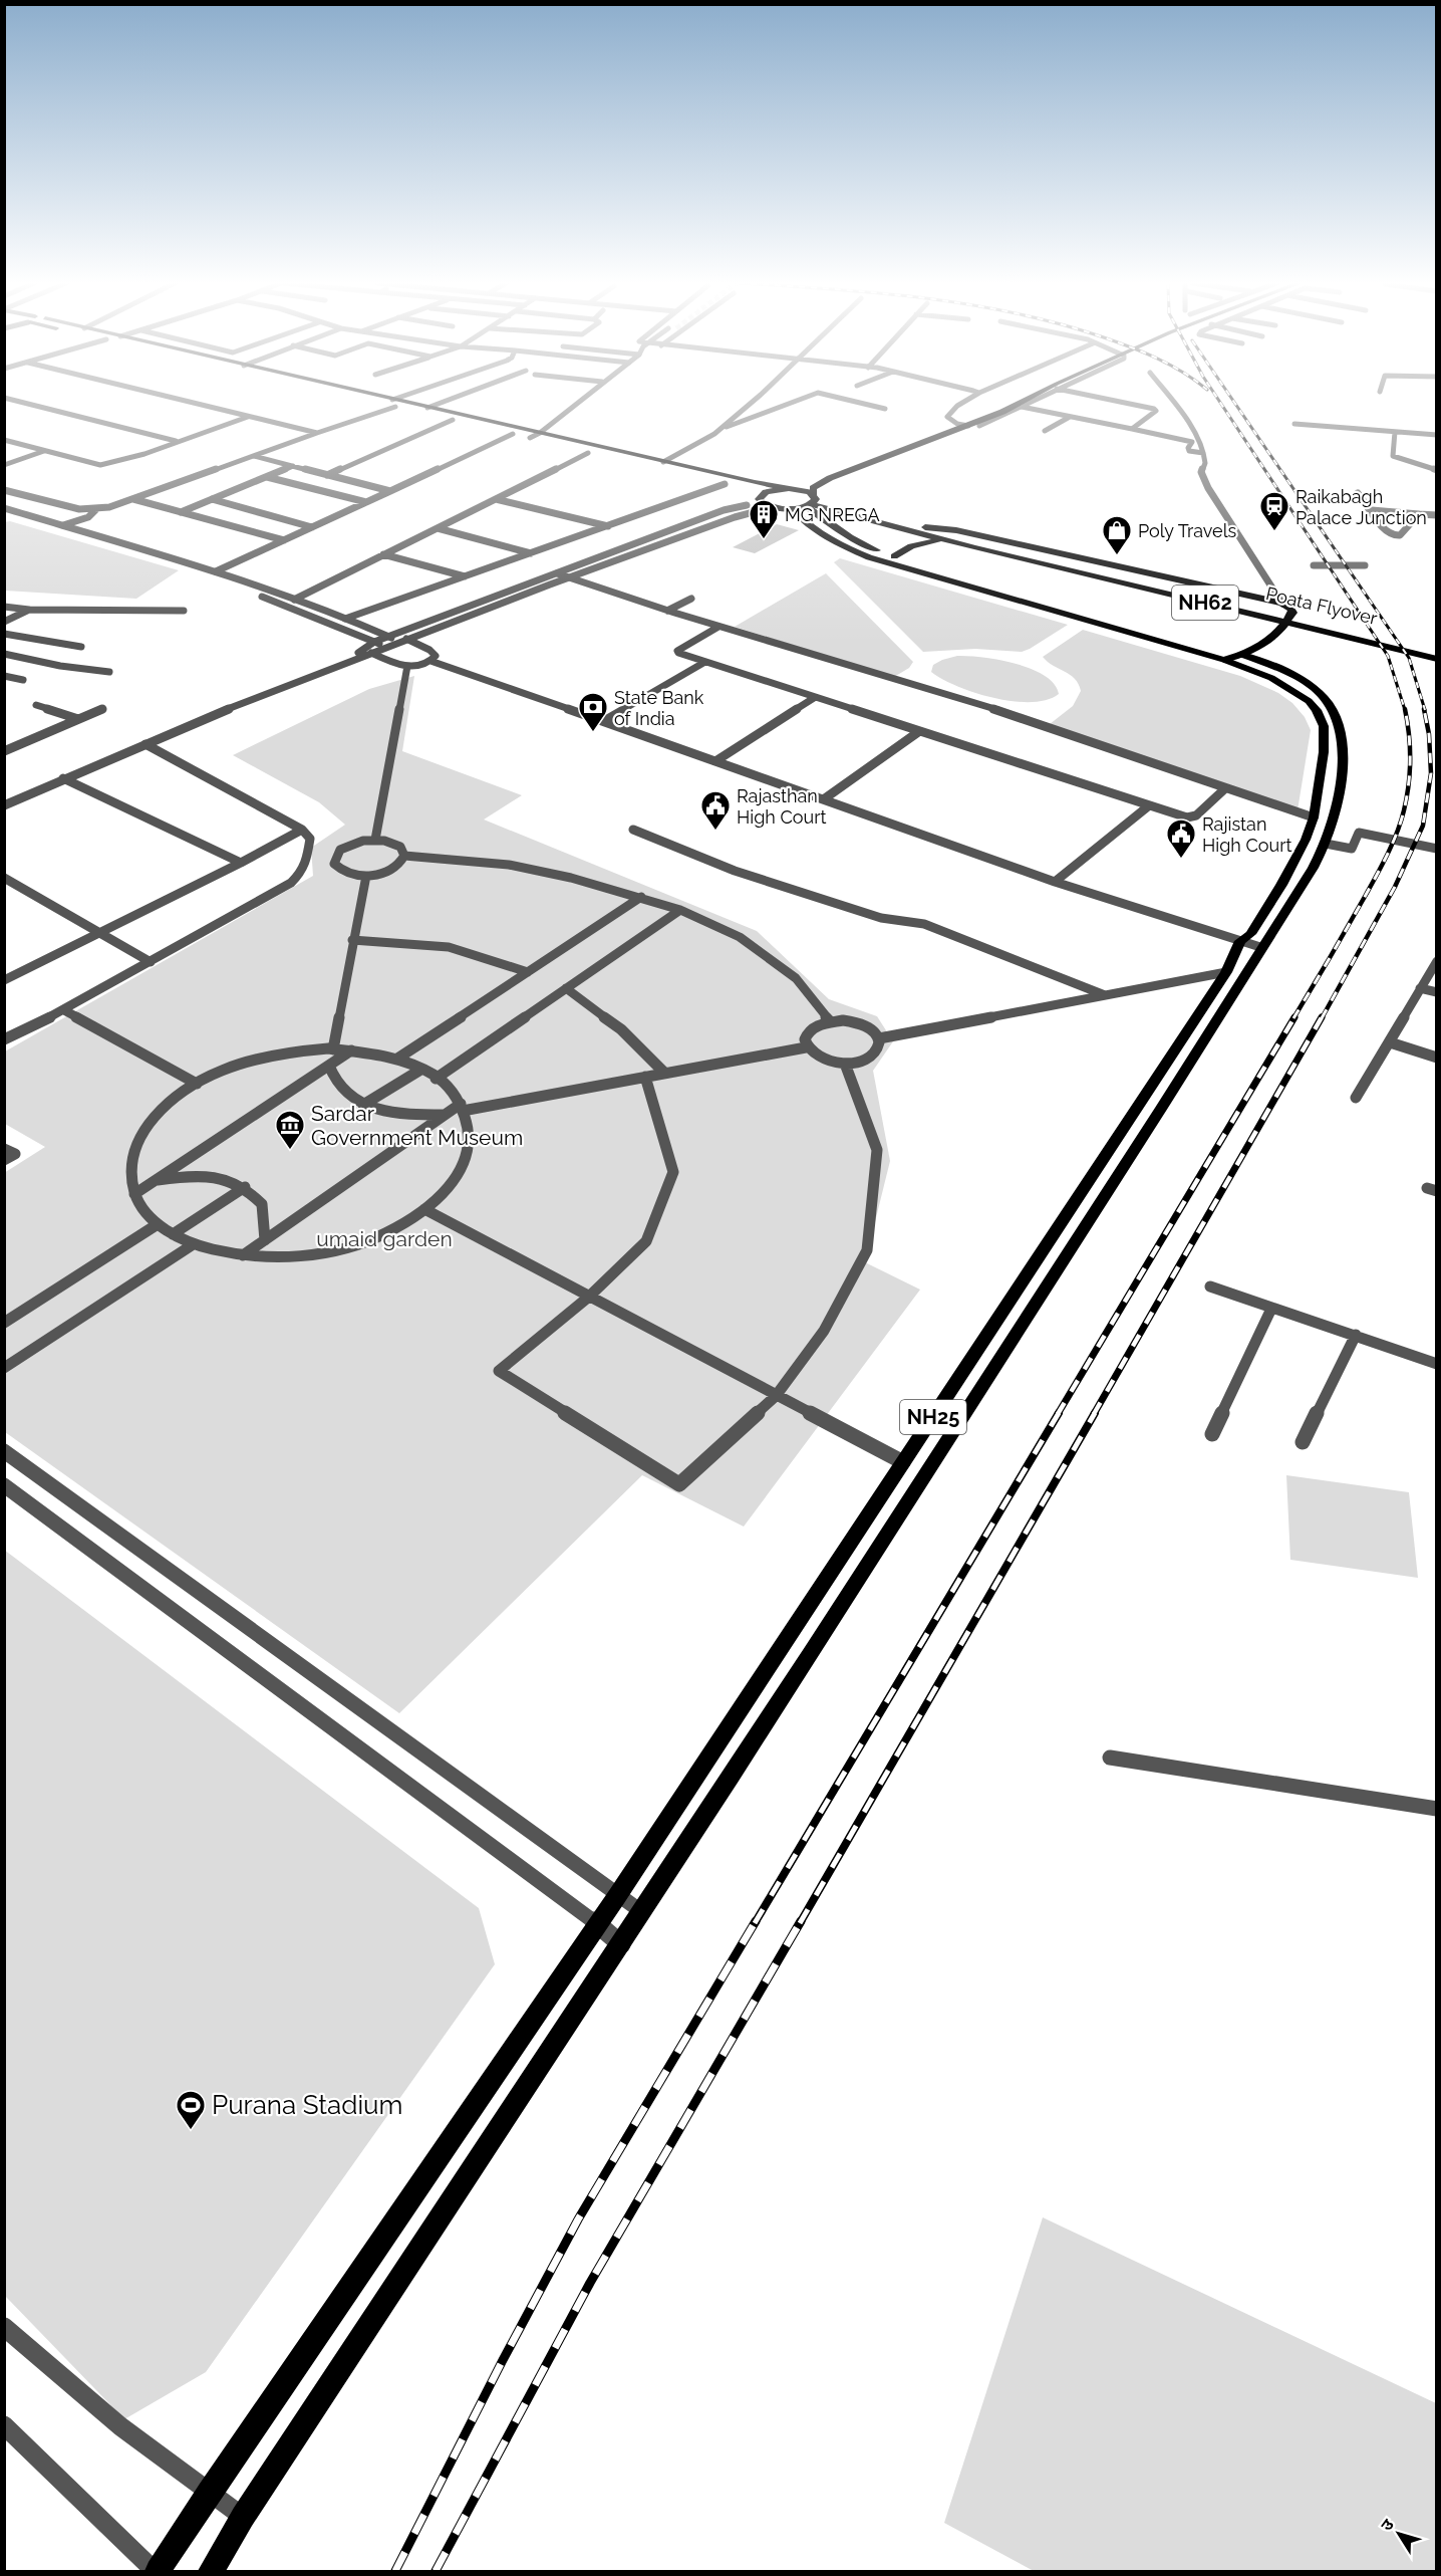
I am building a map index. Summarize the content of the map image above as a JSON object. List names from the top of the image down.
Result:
{
  "streets": {
    "highway": ["NH62", "Poata Flyover"],
    "main road": ["NH25"]
  },
  "crossings": [
    ["NH62", "Poata Flyover"],
    ["NH62", "NH25"]
  ],
  "parks": ["umaid garden"],
  "places": {
    "station": ["Raikabagh Palace Junction"],
    "building": ["MG NREGA"],
    "shop": ["Poly Travels"],
    "bank": ["State Bank of India"],
    "public building": ["Rajasthan High Court", "Rajistan High Court"],
    "museum": ["Sardar Government Museum"],
    "sports": ["Purana Stadium"]
  },
  "north": "top left"
}
